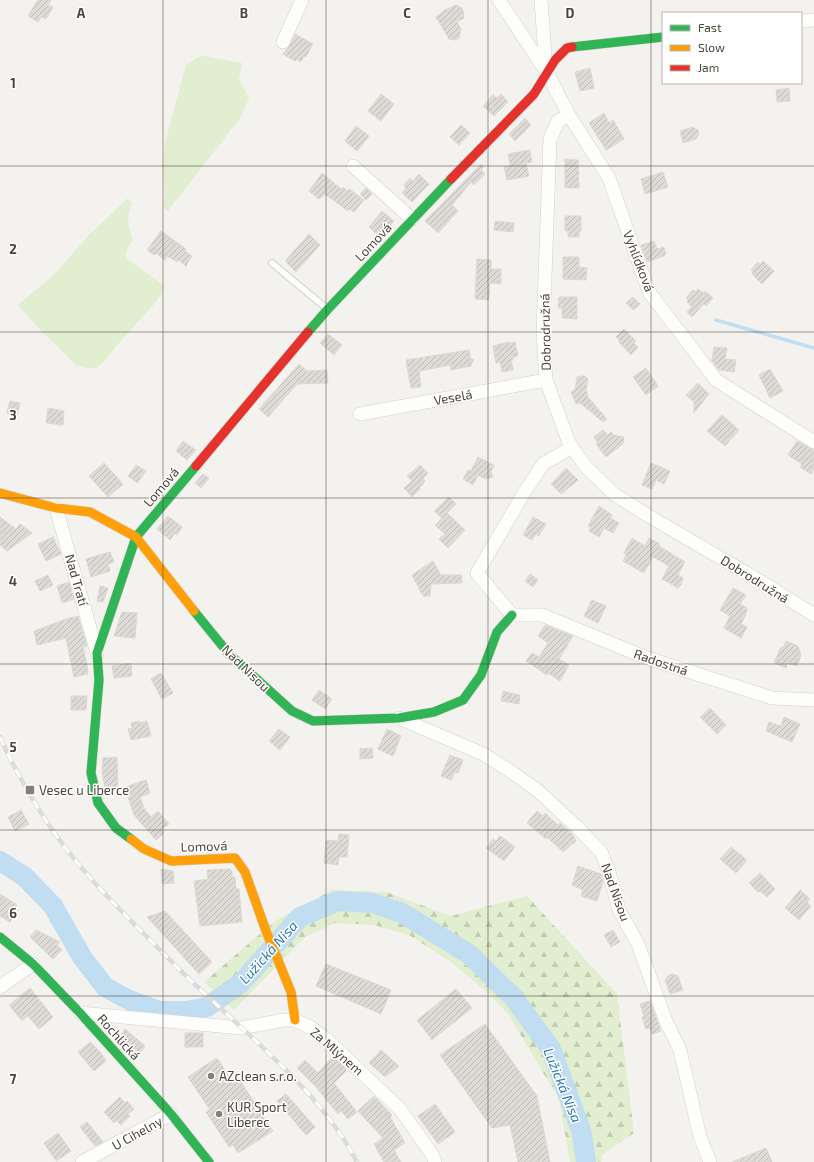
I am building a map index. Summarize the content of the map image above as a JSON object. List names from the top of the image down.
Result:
{
  "streets": {
    "street": [
      "Lomová",
      "Vyhlídková",
      "Dobrodružná",
      "Veselá",
      "Nad Tratí",
      "Radostná",
      "Nad Nisou",
      "Rochlická",
      "Za Mlýnem",
      "U Cihelny"
    ]
  },
  "crossings": [
    ["Lomová", "Vyhlídková"],
    ["Lomová", "Nad Tratí"],
    ["Lomová", "Nad Nisou"],
    ["Lomová", "Za Mlýnem"],
    ["Vyhlídková", "Dobrodružná"],
    ["Dobrodružná", "Veselá"],
    ["Radostná", "Nad Nisou"],
    ["Rochlická", "Za Mlýnem"],
    ["Rochlická", "U Cihelny"]
  ],
  "water": ["Lužická Nisa"],
  "places": {
    "transit": ["Vesec u Liberce"],
    "other": ["AZclean s.r.o.", "KUR Sport Liberec"]
  },
  "legend": ["Fast", "Slow", "Jam"],
  "grid": {
    "columns": [
      "A",
      "B",
      "C",
      "D"
    ],
    "rows": [
      "1",
      "2",
      "3",
      "4",
      "5",
      "6",
      "7"
    ]
  }
}
